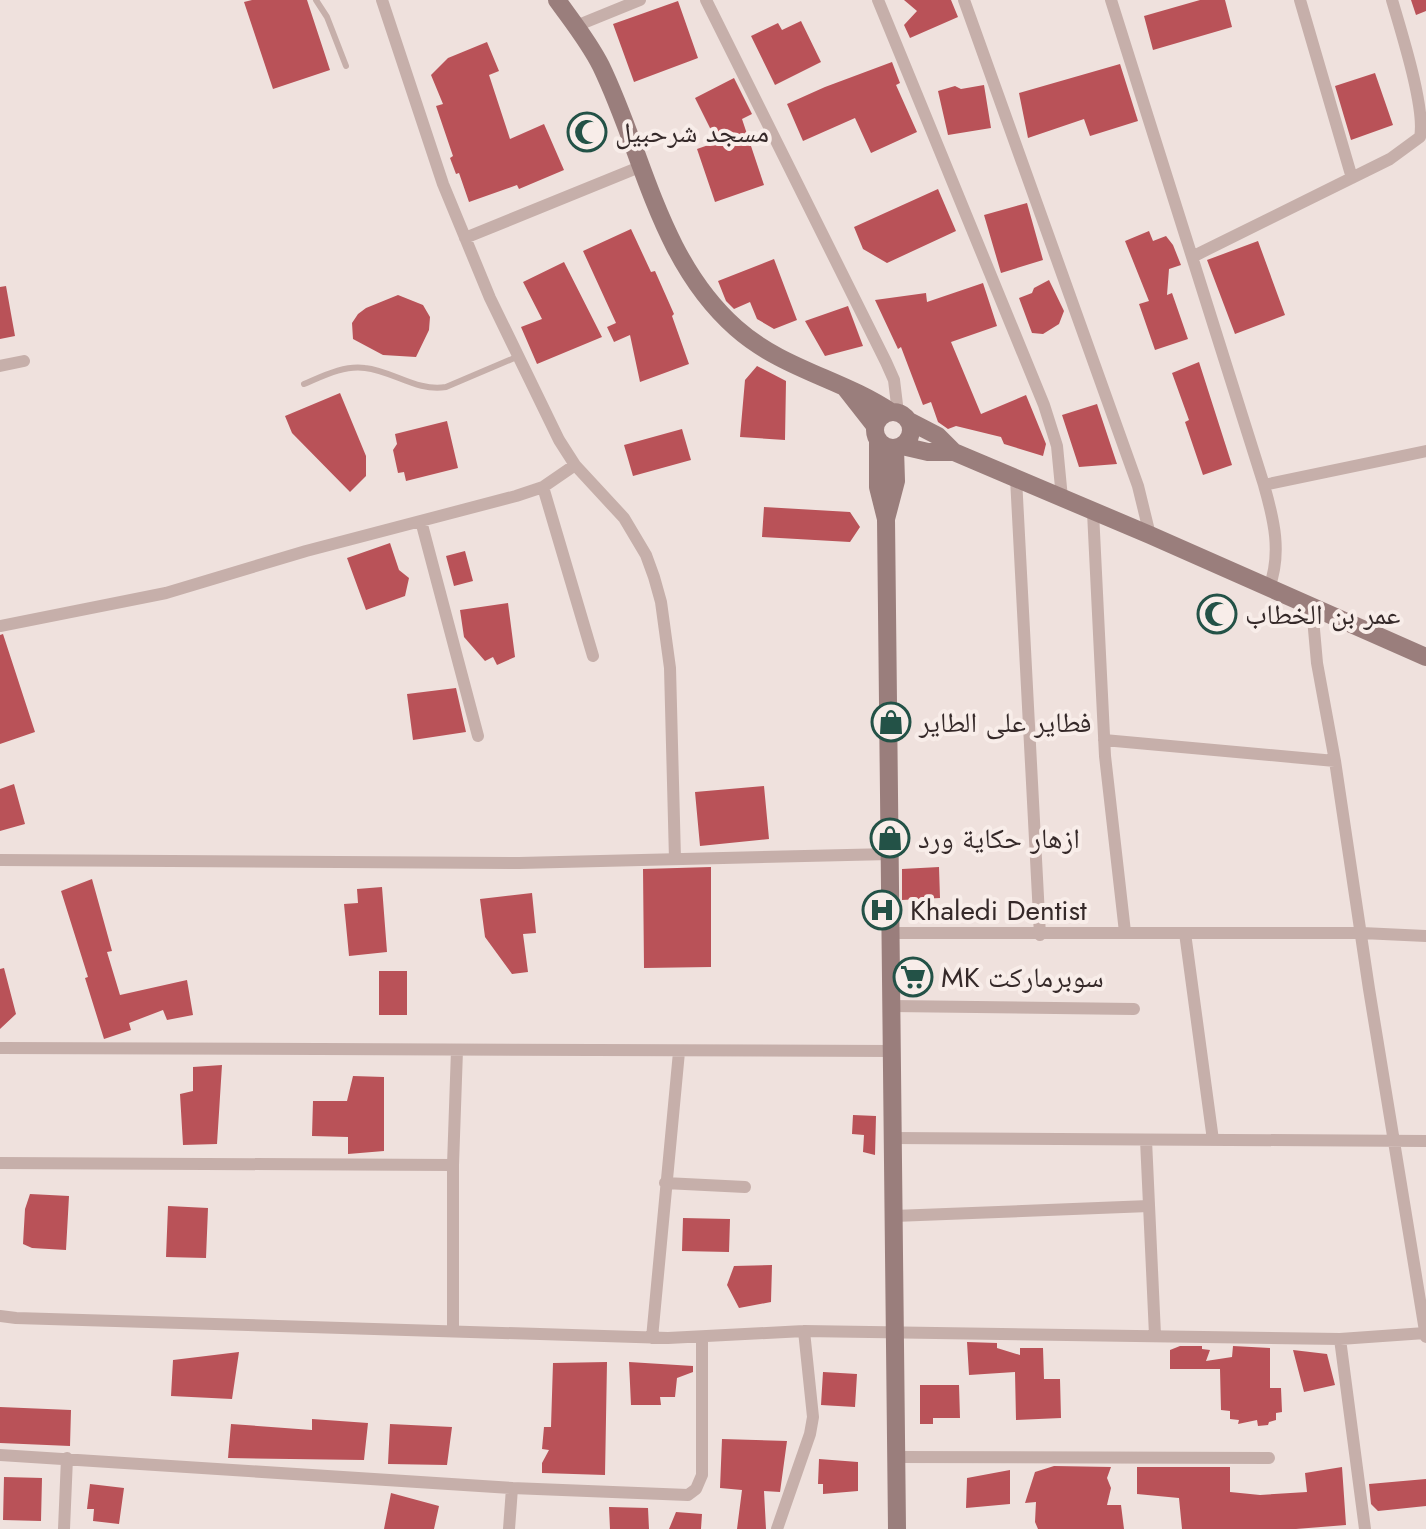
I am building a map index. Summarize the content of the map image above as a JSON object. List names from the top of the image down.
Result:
{
  "places": {
    "mosque": ["مسجد شرحبيل", "عمر بن الخطاب"],
    "shop": ["فطاير على الطاير", "ازهار حكاية ورد"],
    "hospital": ["Khaledi Dentist"],
    "supermarket": ["MK سوبرماركت"]
  }
}
